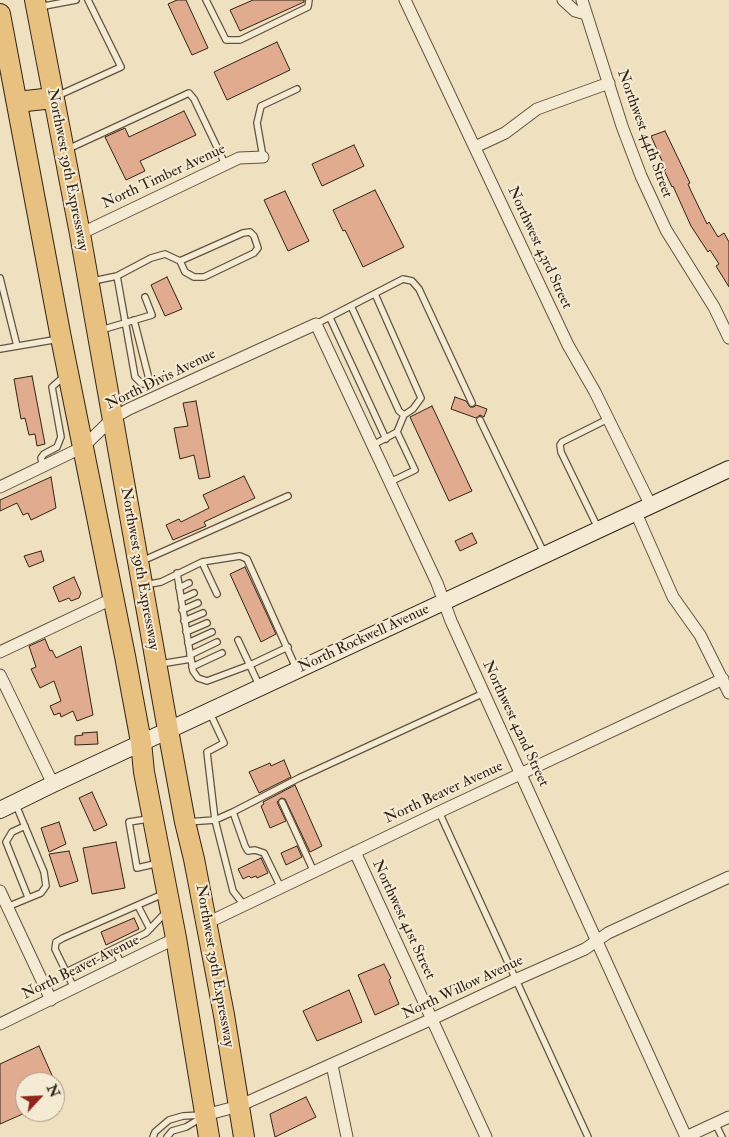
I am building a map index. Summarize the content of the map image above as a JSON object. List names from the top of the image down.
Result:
{
  "streets": {
    "highway": ["Northwest 39th Expressway"],
    "main road": ["North Rockwell Avenue"],
    "street": [
      "Northwest 44th Street",
      "North Timber Avenue",
      "Northwest 43rd Street",
      "North Divis Avenue",
      "Northwest 42nd Street",
      "North Beaver Avenue",
      "Northwest 41st Street",
      "North Willow Avenue"
    ]
  },
  "crossings": [
    ["Northwest 39th Expressway", "North Timber Avenue"],
    ["Northwest 39th Expressway", "North Divis Avenue"],
    ["Northwest 39th Expressway", "North Rockwell Avenue"],
    ["Northwest 39th Expressway", "North Beaver Avenue"],
    ["Northwest 39th Expressway", "North Willow Avenue"],
    ["Northwest 43rd Street", "North Rockwell Avenue"],
    ["North Divis Avenue", "Northwest 42nd Street"],
    ["North Rockwell Avenue", "Northwest 42nd Street"],
    ["Northwest 42nd Street", "North Beaver Avenue"],
    ["Northwest 42nd Street", "North Willow Avenue"],
    ["North Beaver Avenue", "Northwest 41st Street"],
    ["Northwest 41st Street", "North Willow Avenue"]
  ],
  "north": "top right"
}
